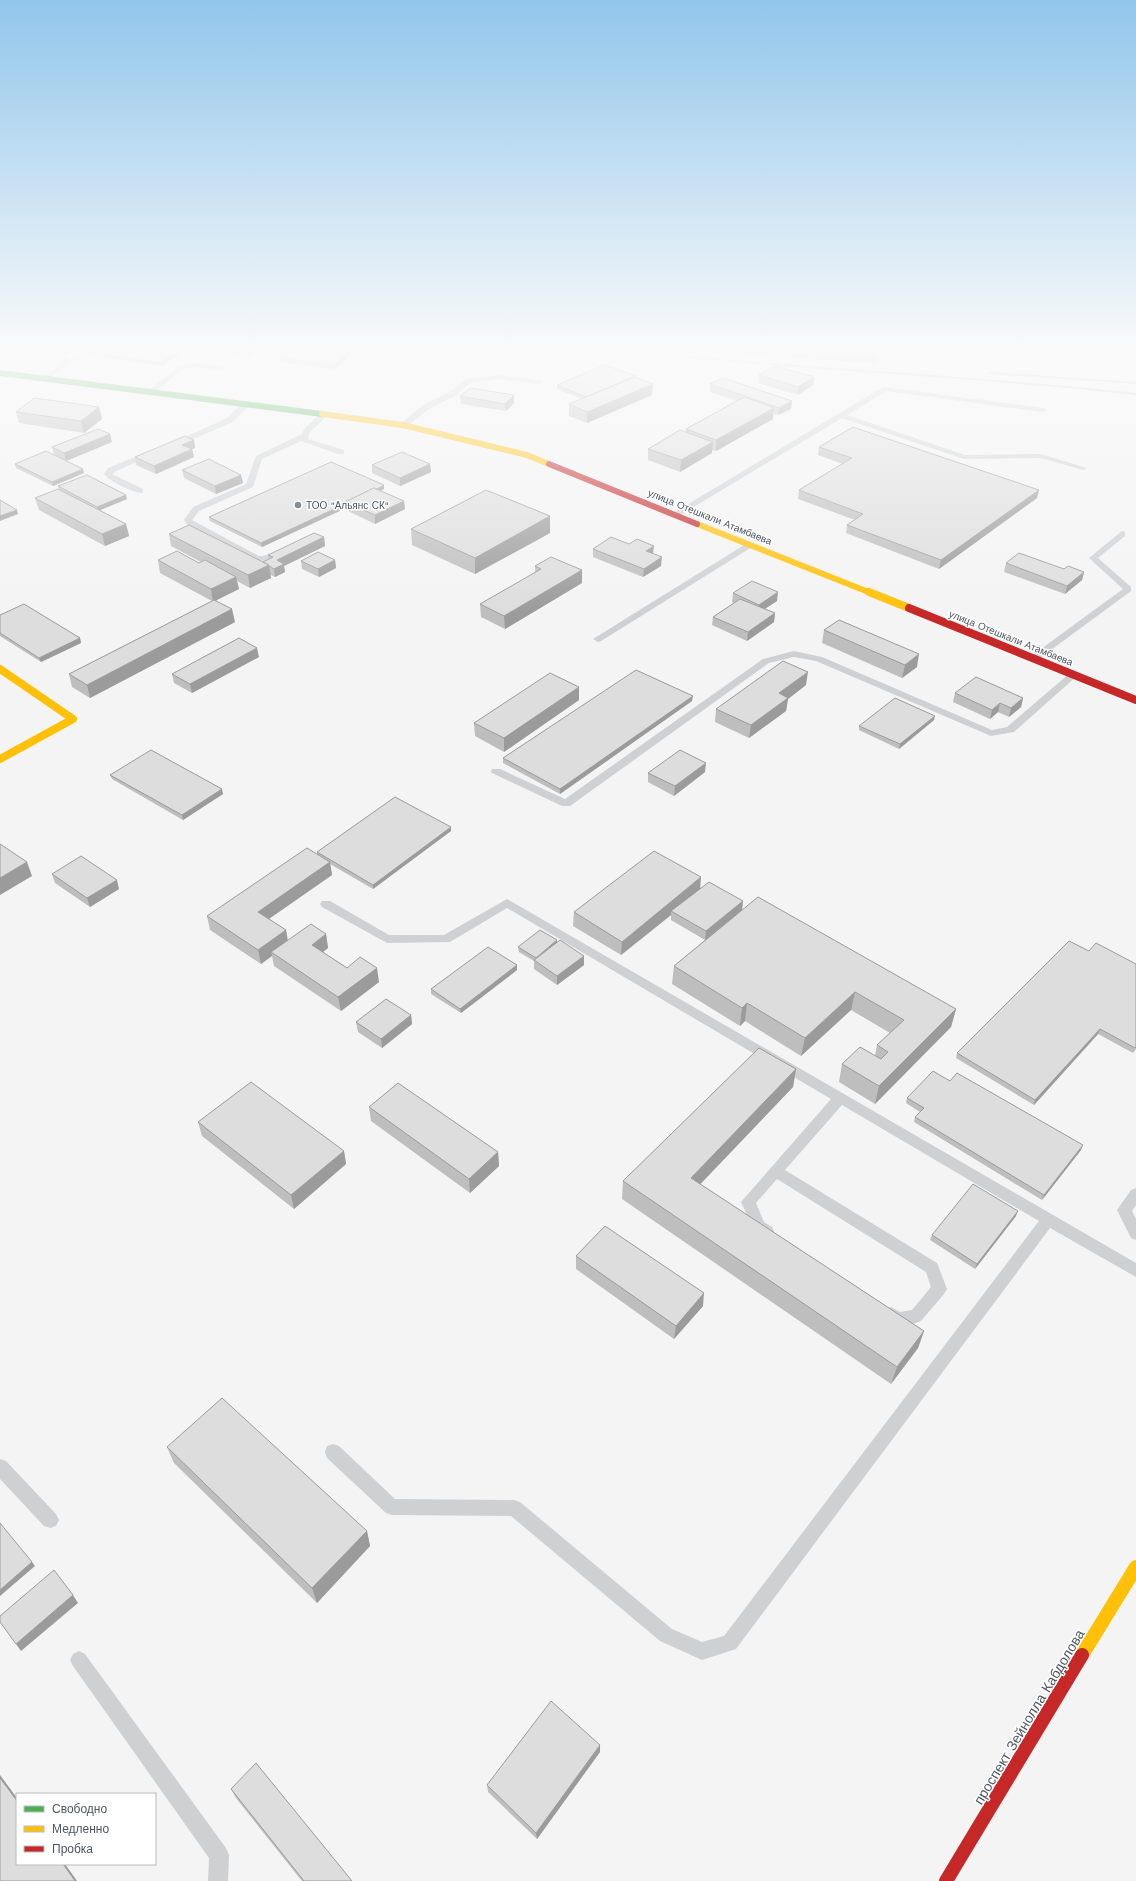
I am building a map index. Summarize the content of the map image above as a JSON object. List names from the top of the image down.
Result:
{
  "streets": {
    "street": ["улица Отешкали Атамбаева", "проспект Зейнолла Кабдолова"]
  },
  "places": ["ТОО \"Альянс СК\""],
  "legend": ["Свободно", "Медленно", "Пробка"]
}
